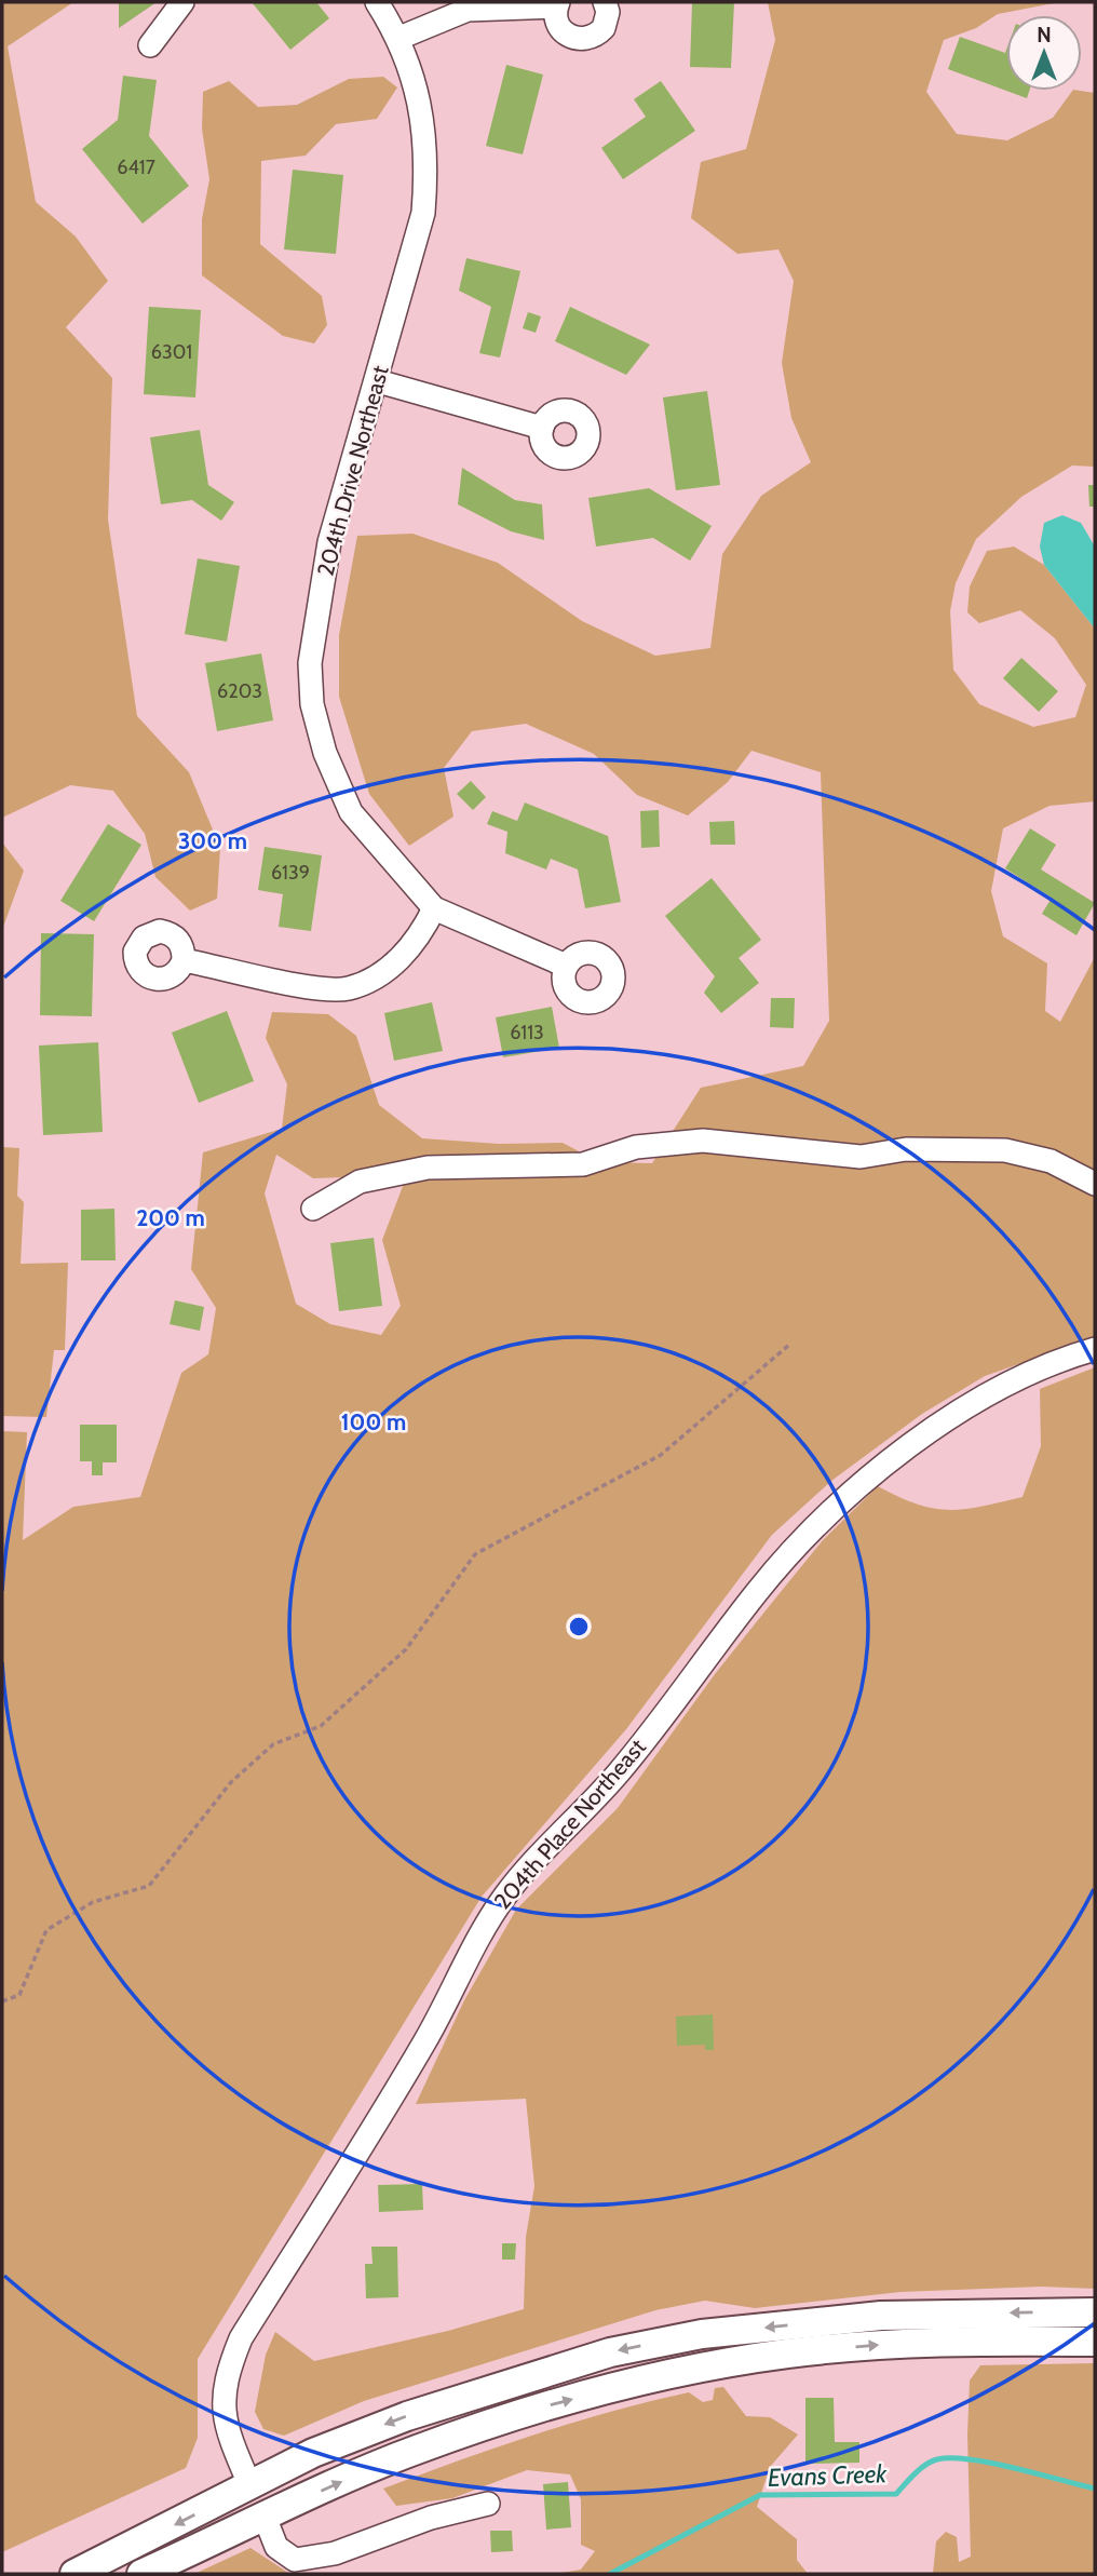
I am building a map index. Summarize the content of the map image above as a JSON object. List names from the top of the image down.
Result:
{
  "streets": {
    "street": ["204th Drive Northeast", "204th Place Northeast"]
  },
  "water": ["Evans Creek"],
  "house_numbers": [
    "6417",
    "6301",
    "6203",
    "6139",
    "6113"
  ],
  "north": "top",
  "rings": ["300 m", "200 m", "100 m"]
}
